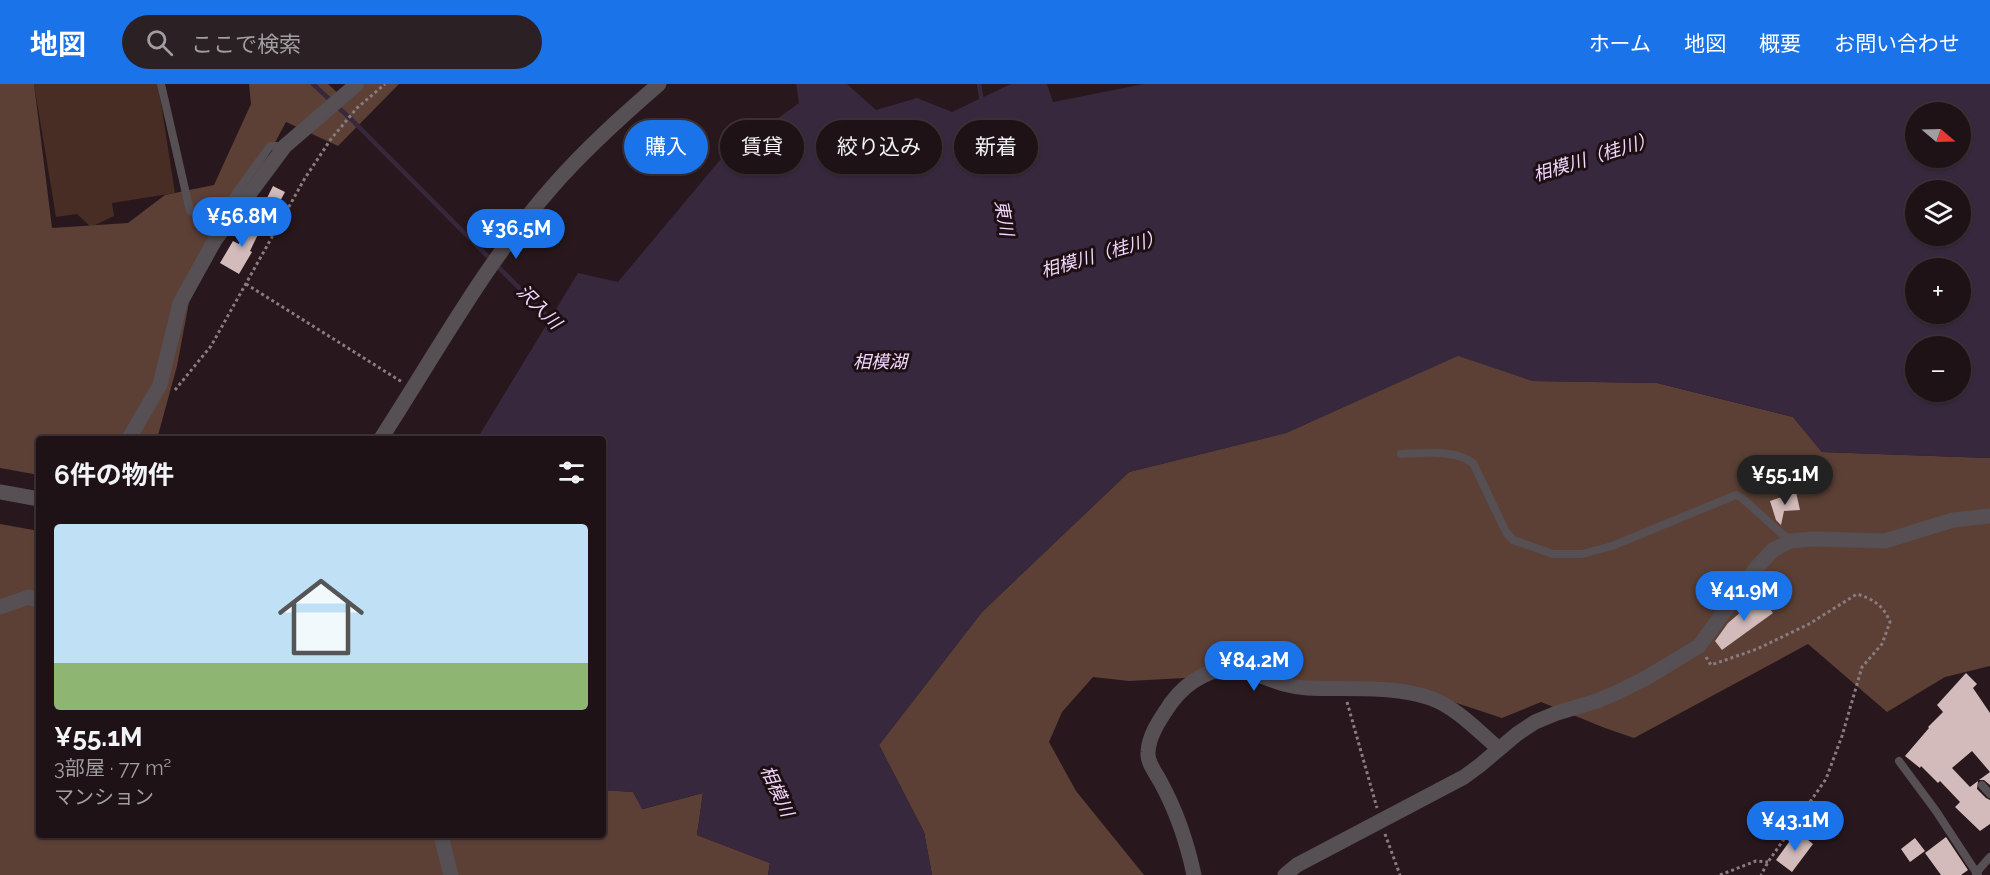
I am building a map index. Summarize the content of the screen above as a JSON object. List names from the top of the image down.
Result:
{
  "water": [
    "相模川（桂川）",
    "東川",
    "沢入川",
    "相模湖",
    "相模川"
  ],
  "north": "right",
  "page": {
    "header": "地図",
    "search": "ここで検索",
    "nav": [
      "ホーム",
      "地図",
      "概要",
      "お問い合わせ"
    ],
    "map_buttons": ["+", "−"],
    "chip": [
      "購入",
      "賃貸",
      "絞り込み",
      "新着"
    ],
    "price": [
      "¥56.8M",
      "¥36.5M",
      "¥55.1M",
      "¥41.9M",
      "¥84.2M",
      "¥43.1M"
    ],
    "heading": "6件の物件",
    "list": [
      {
        "name": "¥55.1M",
        "note": "3部屋 · 77 m² · マンション"
      }
    ]
  }
}
